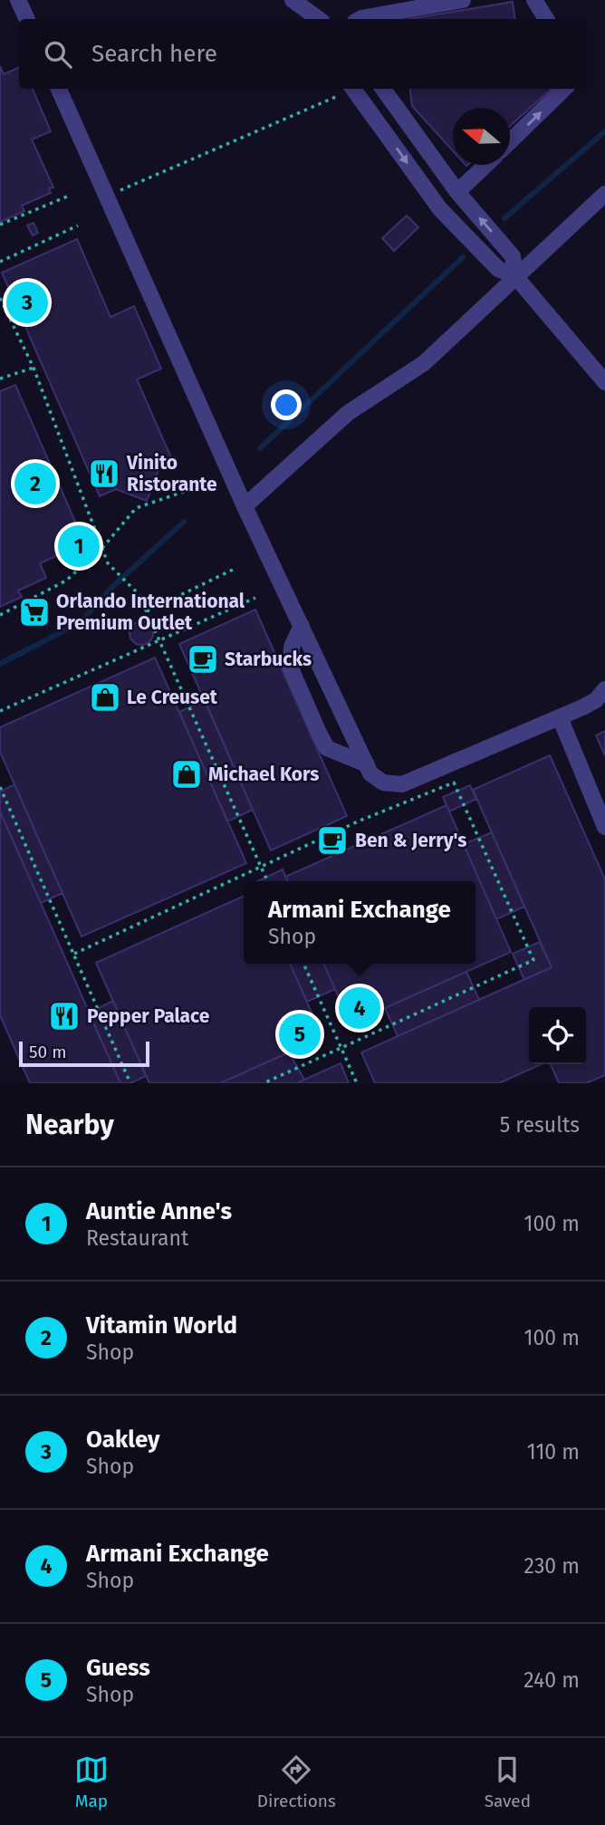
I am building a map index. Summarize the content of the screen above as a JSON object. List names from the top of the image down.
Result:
{
  "places": {
    "restaurant": ["Vinito Ristorante", "Pepper Palace"],
    "supermarket": ["Orlando International Premium Outlet"],
    "cafe": ["Starbucks", "Ben & Jerry's"],
    "shop": ["Le Creuset", "Michael Kors"]
  },
  "scale_bar": "50 m",
  "north": "left",
  "page": {
    "search": "Search here",
    "pins": [
      "3",
      "2",
      "1",
      "4",
      "5"
    ],
    "popup": ["Armani Exchange", "Shop"],
    "scale": "50 m",
    "heading": ["Nearby", "5 results"],
    "list": [
      {
        "mark": "1",
        "name": "Auntie Anne's",
        "note": "Restaurant",
        "value": "100 m"
      },
      {
        "mark": "2",
        "name": "Vitamin World",
        "note": "Shop",
        "value": "100 m"
      },
      {
        "mark": "3",
        "name": "Oakley",
        "note": "Shop",
        "value": "110 m"
      },
      {
        "mark": "4",
        "name": "Armani Exchange",
        "note": "Shop",
        "value": "230 m"
      },
      {
        "mark": "5",
        "name": "Guess",
        "note": "Shop",
        "value": "240 m"
      }
    ],
    "nav": ["Map", "Directions", "Saved"]
  }
}
